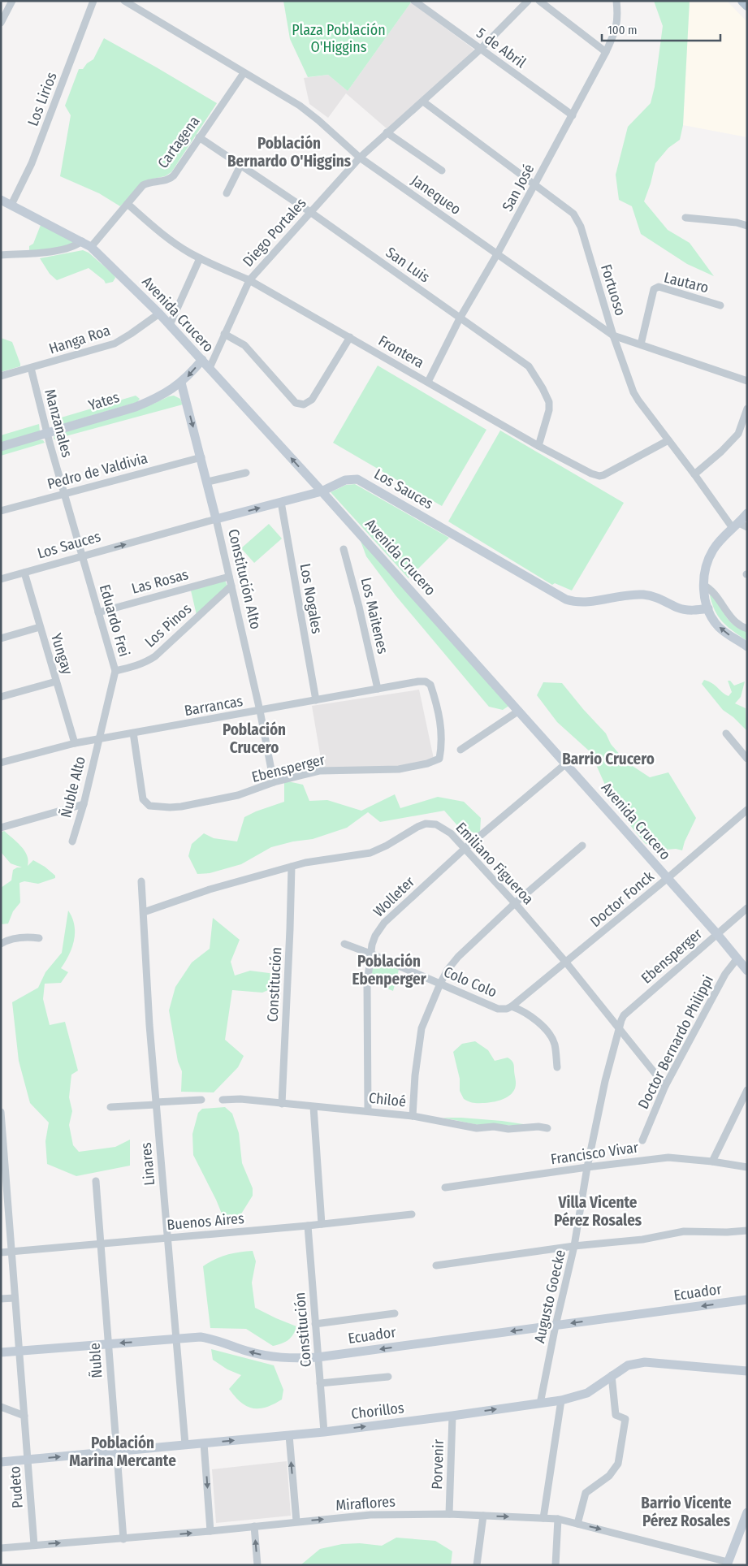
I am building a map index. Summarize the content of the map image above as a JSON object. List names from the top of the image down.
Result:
{
  "streets": {
    "main road": [
      "Avenida Crucero",
      "Yates",
      "Los Sauces",
      "Constitución Alto",
      "Ecuador",
      "Chorillos"
    ],
    "street": [
      "5 de Abril",
      "Los Lirios",
      "Cartagena",
      "San José",
      "Janequeo",
      "Diego Portales",
      "San Luis",
      "Lautaro",
      "Fortuoso",
      "Hanga Roa",
      "Frontera",
      "Manzanales",
      "Pedro de Valdivia",
      "Las Rosas",
      "Los Nogales",
      "Los Maitenes",
      "Eduardo Frei",
      "Los Pinos",
      "Yungay",
      "Barrancas",
      "Ebensperger",
      "Ñuble Alto",
      "Emiliano Figueroa",
      "Wolleter",
      "Doctor Fonck",
      "Colo Colo",
      "Constitución",
      "Doctor Bernardo Philippi",
      "Chiloé",
      "Francisco Vivar",
      "Linares",
      "Buenos Aires",
      "Augusto Goecke",
      "Ñuble",
      "Porvenir",
      "Pudeto",
      "Miraflores"
    ]
  },
  "crossings": [
    ["5 de Abril", "San José"],
    ["5 de Abril", "Diego Portales"],
    ["Los Lirios", "Avenida Crucero"],
    ["Cartagena", "Janequeo"],
    ["Cartagena", "San Luis"],
    ["Cartagena", "Avenida Crucero"],
    ["Cartagena", "Frontera"],
    ["San José", "Janequeo"],
    ["San José", "San Luis"],
    ["San José", "Fortuoso"],
    ["San José", "Frontera"],
    ["Janequeo", "Diego Portales"],
    ["Janequeo", "Lautaro"],
    ["Janequeo", "Fortuoso"],
    ["Diego Portales", "San Luis"],
    ["Diego Portales", "Fortuoso"],
    ["Diego Portales", "Avenida Crucero"],
    ["Diego Portales", "Frontera"],
    ["San Luis", "Frontera"],
    ["Fortuoso", "Frontera"],
    ["Avenida Crucero", "Hanga Roa"],
    ["Avenida Crucero", "Yates"],
    ["Avenida Crucero", "Los Sauces"],
    ["Avenida Crucero", "Ebensperger"],
    ["Avenida Crucero", "Wolleter"],
    ["Avenida Crucero", "Doctor Fonck"],
    ["Avenida Crucero", "Doctor Bernardo Philippi"],
    ["Hanga Roa", "Manzanales"],
    ["Yates", "Manzanales"],
    ["Yates", "Constitución Alto"],
    ["Manzanales", "Pedro de Valdivia"],
    ["Manzanales", "Los Sauces"],
    ["Manzanales", "Eduardo Frei"],
    ["Pedro de Valdivia", "Constitución Alto"],
    ["Los Sauces", "Constitución Alto"],
    ["Los Sauces", "Los Nogales"],
    ["Los Sauces", "Eduardo Frei"],
    ["Los Sauces", "Yungay"],
    ["Constitución Alto", "Las Rosas"],
    ["Constitución Alto", "Los Pinos"],
    ["Constitución Alto", "Barrancas"],
    ["Constitución Alto", "Ebensperger"],
    ["Las Rosas", "Eduardo Frei"],
    ["Los Nogales", "Barrancas"],
    ["Los Maitenes", "Barrancas"],
    ["Eduardo Frei", "Los Pinos"],
    ["Eduardo Frei", "Barrancas"],
    ["Eduardo Frei", "Ñuble Alto"],
    ["Yungay", "Barrancas"],
    ["Barrancas", "Ebensperger"],
    ["Barrancas", "Ñuble Alto"],
    ["Ebensperger", "Emiliano Figueroa"],
    ["Ebensperger", "Augusto Goecke"],
    ["Emiliano Figueroa", "Wolleter"],
    ["Emiliano Figueroa", "Doctor Fonck"],
    ["Emiliano Figueroa", "Constitución"],
    ["Emiliano Figueroa", "Doctor Bernardo Philippi"],
    ["Emiliano Figueroa", "Linares"],
    ["Emiliano Figueroa", "Augusto Goecke"],
    ["Wolleter", "Colo Colo"],
    ["Wolleter", "Chiloé"],
    ["Doctor Fonck", "Colo Colo"],
    ["Constitución", "Chiloé"],
    ["Constitución", "Buenos Aires"],
    ["Constitución", "Ecuador"],
    ["Constitución", "Chorillos"],
    ["Francisco Vivar", "Augusto Goecke"],
    ["Linares", "Buenos Aires"],
    ["Linares", "Ecuador"],
    ["Linares", "Chorillos"],
    ["Buenos Aires", "Ñuble"],
    ["Buenos Aires", "Pudeto"],
    ["Ecuador", "Augusto Goecke"],
    ["Ecuador", "Ñuble"],
    ["Ecuador", "Pudeto"],
    ["Augusto Goecke", "Chorillos"],
    ["Ñuble", "Chorillos"],
    ["Ñuble", "Miraflores"],
    ["Chorillos", "Porvenir"],
    ["Chorillos", "Pudeto"],
    ["Porvenir", "Miraflores"],
    ["Pudeto", "Miraflores"]
  ],
  "one_way": ["Ecuador", "Chorillos", "Miraflores"],
  "districts": [
    "Población Bernardo O'Higgins",
    "Población Crucero",
    "Barrio Crucero",
    "Población Ebenperger",
    "Villa Vicente Pérez Rosales",
    "Población Marina Mercante",
    "Barrio Vicente Pérez Rosales"
  ],
  "parks": ["Plaza Población O'Higgins"],
  "scale_bar": "100 m"
}
